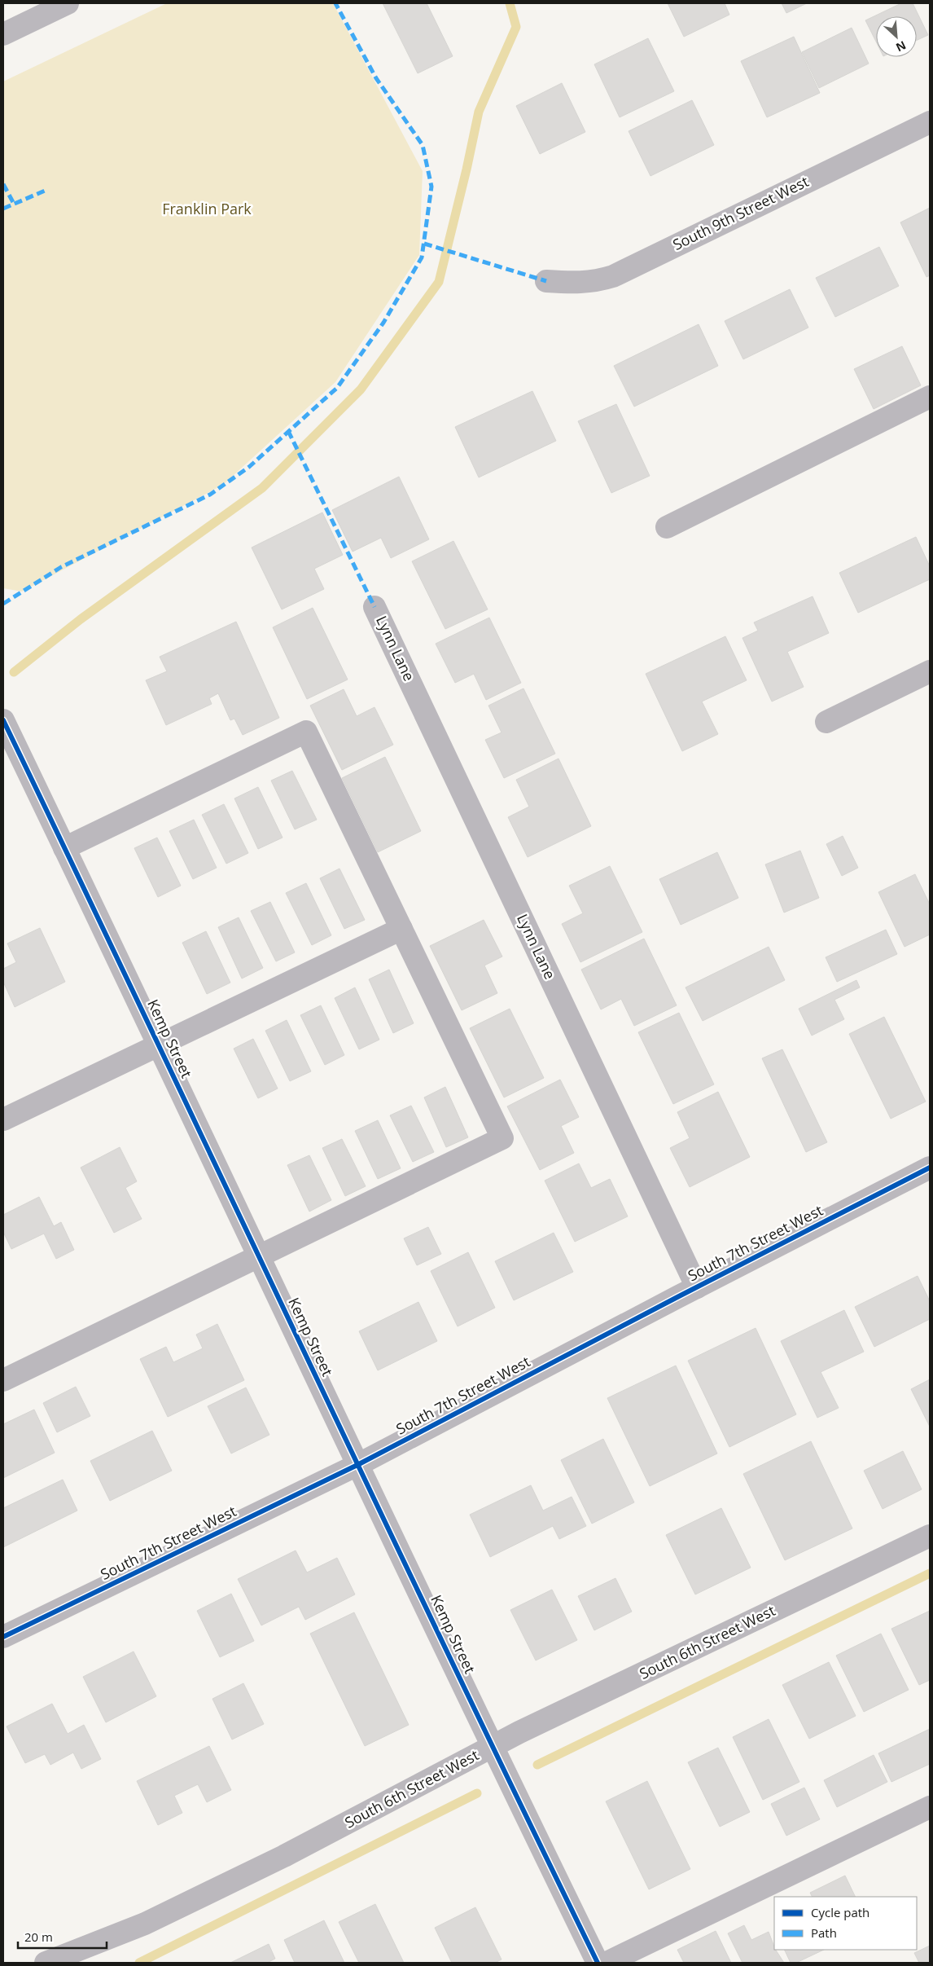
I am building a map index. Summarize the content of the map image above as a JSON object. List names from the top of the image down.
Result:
{
  "streets": {
    "street": [
      "South 9th Street West",
      "Lynn Lane",
      "Kemp Street",
      "South 7th Street West",
      "South 6th Street West"
    ]
  },
  "crossings": [
    ["Lynn Lane", "South 7th Street West"],
    ["Kemp Street", "South 7th Street West"],
    ["Kemp Street", "South 6th Street West"]
  ],
  "parks": ["Franklin Park"],
  "legend": ["Cycle path", "Path"],
  "scale_bar": "20 m",
  "north": "bottom right"
}
